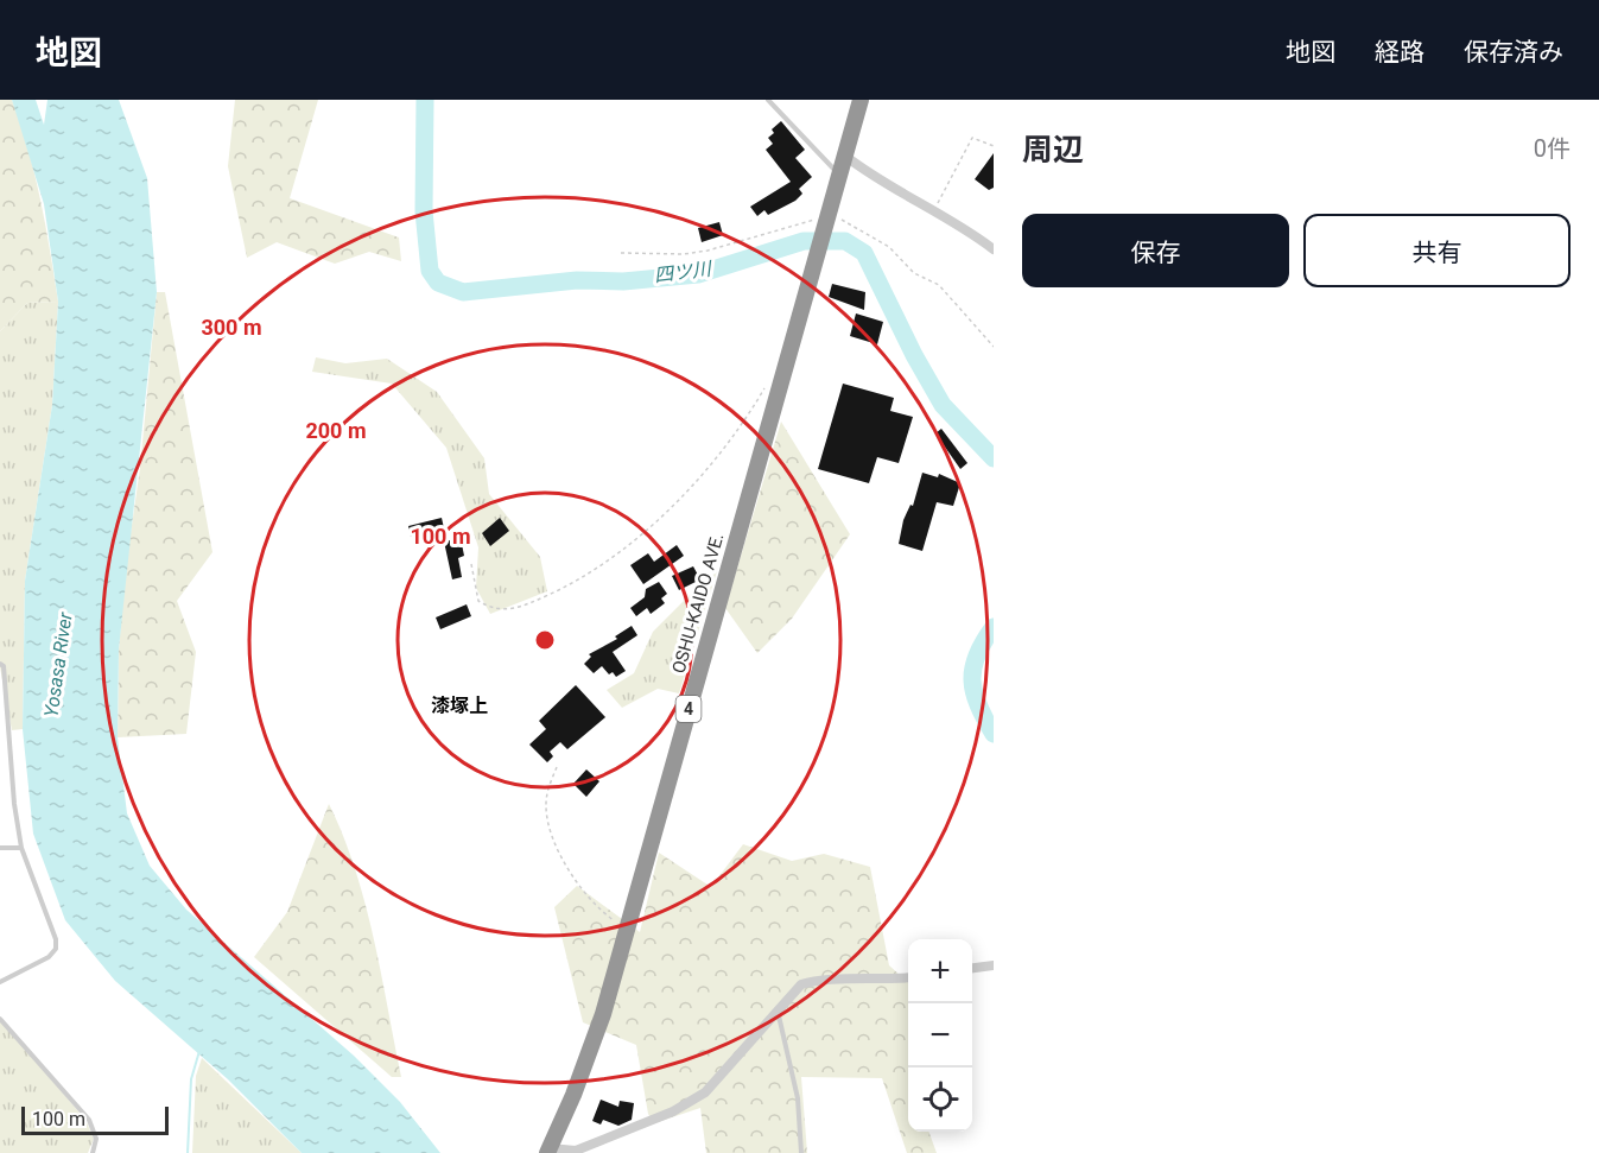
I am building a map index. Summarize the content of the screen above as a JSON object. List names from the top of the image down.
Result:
{
  "streets": {
    "highway": ["OSHU-KAIDO AVE.", "4"]
  },
  "districts": ["漆塚上"],
  "water": ["四ツ川", "Yosasa River"],
  "scale_bar": "100 m",
  "page": {
    "header": "地図",
    "nav": ["地図", "経路", "保存済み"],
    "heading": ["周辺", "0件"],
    "buttons": ["保存", "共有"],
    "map_buttons": ["+", "−"],
    "scale": "100 m"
  },
  "rings": ["300 m", "200 m", "100 m"]
}
